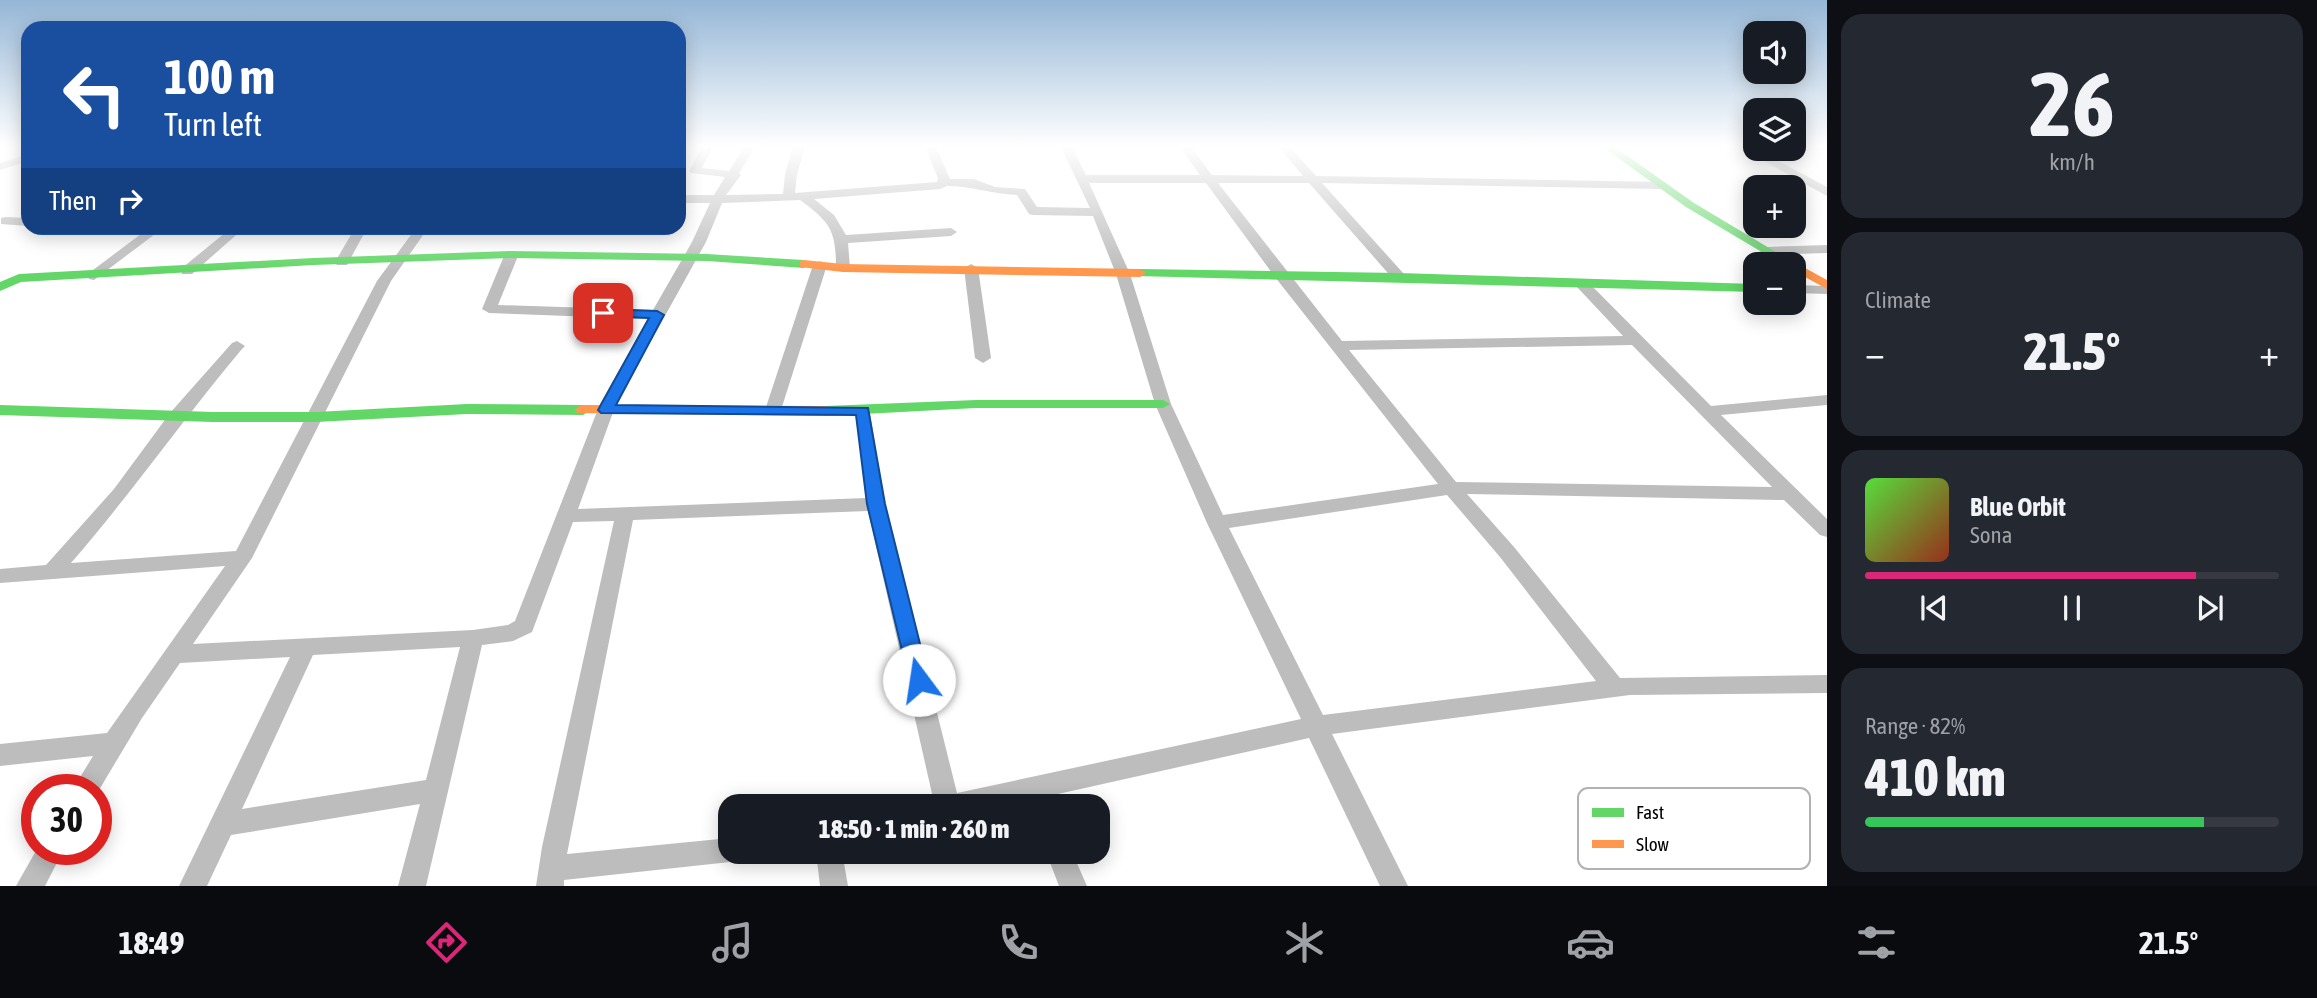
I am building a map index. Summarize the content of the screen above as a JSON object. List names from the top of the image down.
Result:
{
  "legend": ["Fast", "Slow"],
  "page": {
    "tile": [
      ["26", "km/h"],
      "Climate",
      ["Range · 82%", "410 km"]
    ],
    "map_buttons": ["+", "−"],
    "turn": ["100 m", "Turn left"],
    "then": "Then",
    "heat": ["−", "21.5°", "+"],
    "song": ["Blue Orbit", "Sona"],
    "limit": "30",
    "trip": "18:50 · 1 min · 260 m",
    "tabs": ["18:49", "21.5°"]
  }
}
